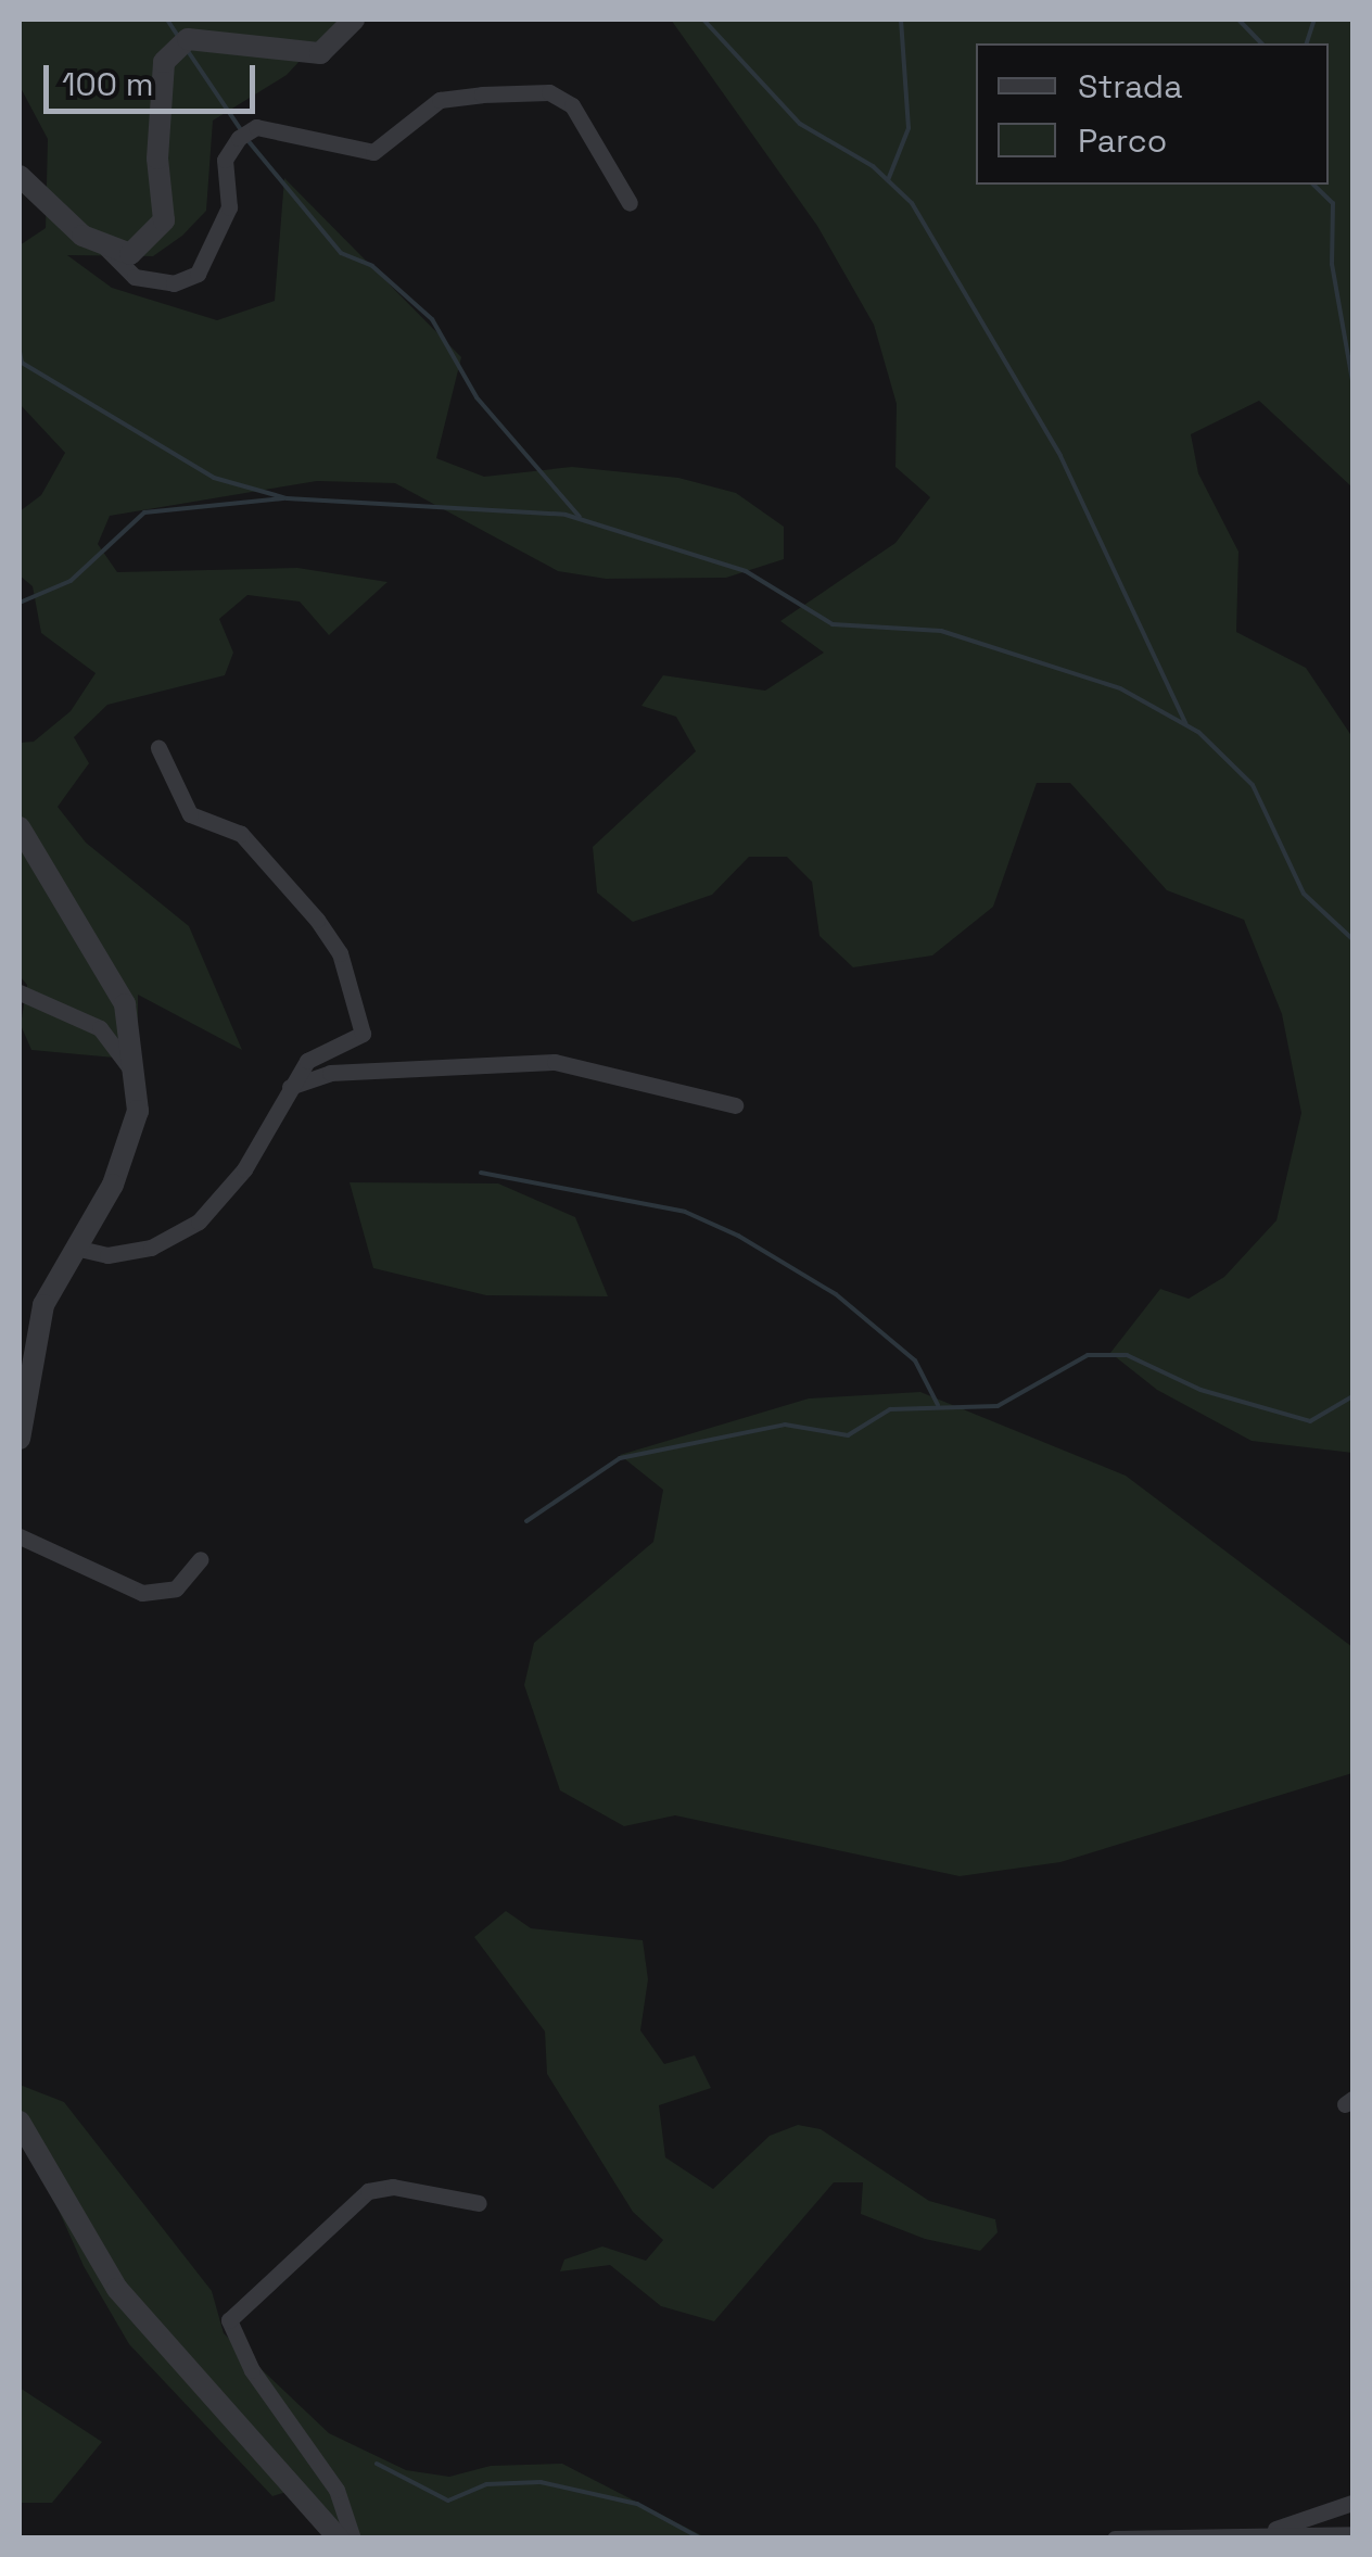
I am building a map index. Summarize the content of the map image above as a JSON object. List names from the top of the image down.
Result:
{
  "legend": ["Strada", "Parco"],
  "scale_bar": "100 m"
}
